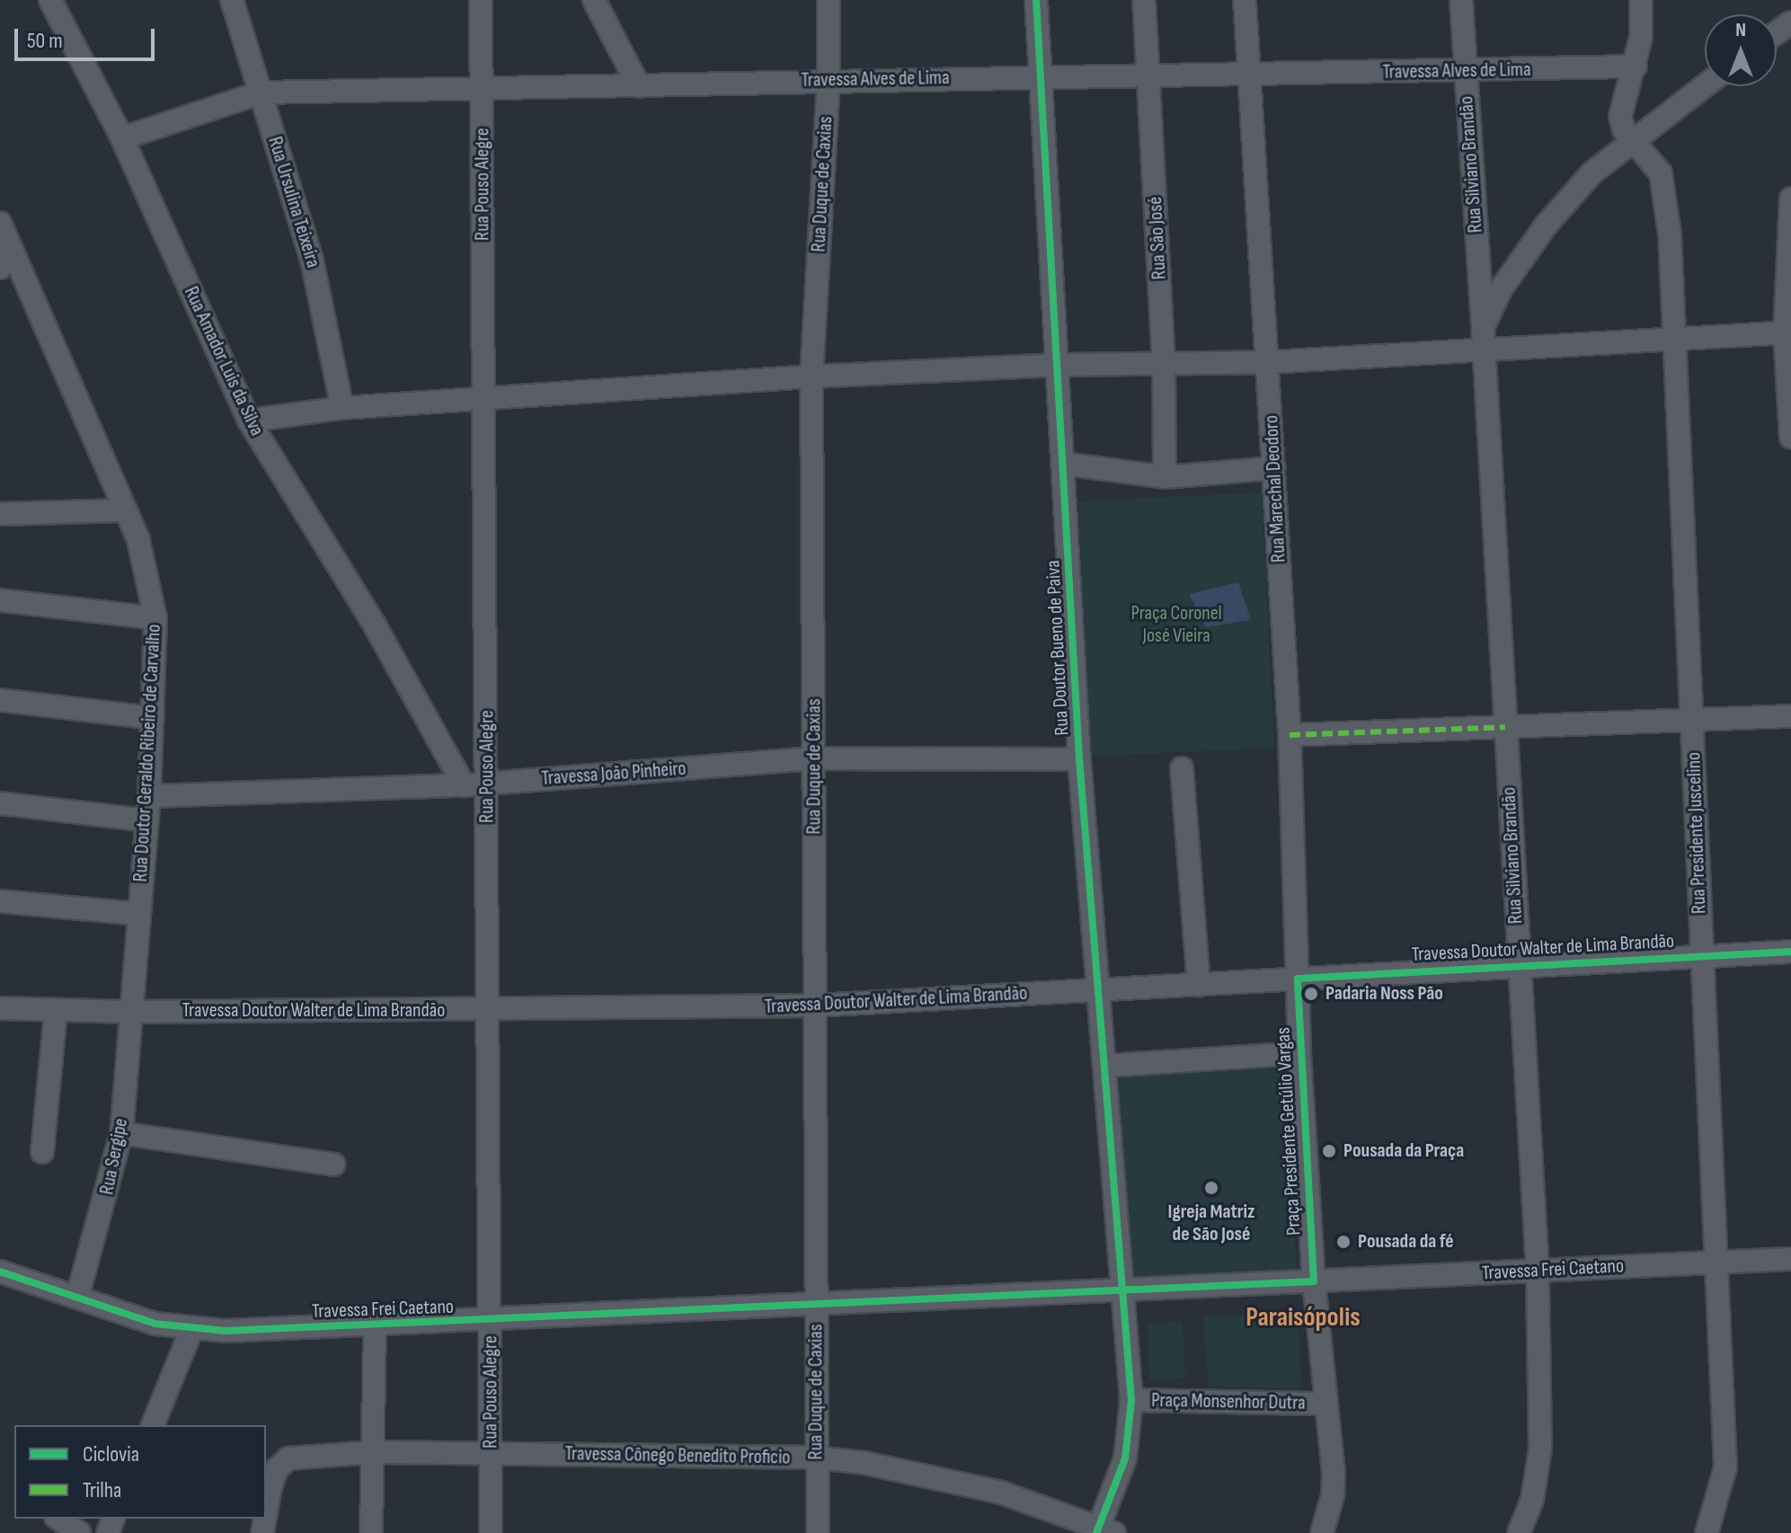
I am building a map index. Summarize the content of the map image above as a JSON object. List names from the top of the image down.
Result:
{
  "streets": {
    "street": [
      "Travessa Alves de Lima",
      "Rua Silviano Brandão",
      "Rua Pouso Alegre",
      "Rua Duque de Caxias",
      "Rua Ursulina Teixeira",
      "Rua São José",
      "Rua Amador Luis da Silva",
      "Rua Marechal Deodoro",
      "Rua Doutor Bueno de Paiva",
      "Rua Doutor Geraldo Ribeiro de Carvalho",
      "Travessa João Pinheiro",
      "Rua Presidente Juscelino",
      "Travessa Doutor Walter de Lima Brandão",
      "Praça Presidente Getúlio Vargas",
      "Rua Sergipe",
      "Travessa Frei Caetano",
      "Praça Monsenhor Dutra",
      "Travessa Cônego Benedito Proficio"
    ]
  },
  "crossings": [
    ["Travessa Alves de Lima", "Rua Silviano Brandão"],
    ["Travessa Alves de Lima", "Rua Pouso Alegre"],
    ["Travessa Alves de Lima", "Rua Duque de Caxias"],
    ["Travessa Alves de Lima", "Rua Ursulina Teixeira"],
    ["Travessa Alves de Lima", "Rua São José"],
    ["Travessa Alves de Lima", "Rua Amador Luis da Silva"],
    ["Travessa Alves de Lima", "Rua Marechal Deodoro"],
    ["Travessa Alves de Lima", "Rua Doutor Bueno de Paiva"],
    ["Travessa Alves de Lima", "Rua Presidente Juscelino"],
    ["Rua Silviano Brandão", "Travessa Doutor Walter de Lima Brandão"],
    ["Rua Silviano Brandão", "Travessa Frei Caetano"],
    ["Rua Pouso Alegre", "Travessa João Pinheiro"],
    ["Rua Pouso Alegre", "Travessa Doutor Walter de Lima Brandão"],
    ["Rua Pouso Alegre", "Travessa Frei Caetano"],
    ["Rua Pouso Alegre", "Travessa Cônego Benedito Proficio"],
    ["Rua Duque de Caxias", "Travessa João Pinheiro"],
    ["Rua Duque de Caxias", "Travessa Doutor Walter de Lima Brandão"],
    ["Rua Duque de Caxias", "Travessa Frei Caetano"],
    ["Rua Duque de Caxias", "Travessa Cônego Benedito Proficio"],
    ["Rua Amador Luis da Silva", "Travessa João Pinheiro"],
    ["Rua Marechal Deodoro", "Travessa Doutor Walter de Lima Brandão"],
    ["Rua Marechal Deodoro", "Praça Presidente Getúlio Vargas"],
    ["Rua Doutor Bueno de Paiva", "Travessa João Pinheiro"],
    ["Rua Doutor Bueno de Paiva", "Travessa Doutor Walter de Lima Brandão"],
    ["Rua Doutor Bueno de Paiva", "Praça Presidente Getúlio Vargas"],
    ["Rua Doutor Bueno de Paiva", "Travessa Frei Caetano"],
    ["Rua Doutor Bueno de Paiva", "Praça Monsenhor Dutra"],
    ["Rua Doutor Geraldo Ribeiro de Carvalho", "Travessa João Pinheiro"],
    ["Rua Doutor Geraldo Ribeiro de Carvalho", "Travessa Doutor Walter de Lima Brandão"],
    ["Rua Doutor Geraldo Ribeiro de Carvalho", "Rua Sergipe"],
    ["Rua Presidente Juscelino", "Travessa Doutor Walter de Lima Brandão"],
    ["Rua Presidente Juscelino", "Travessa Frei Caetano"],
    ["Travessa Doutor Walter de Lima Brandão", "Praça Presidente Getúlio Vargas"],
    ["Travessa Doutor Walter de Lima Brandão", "Rua Sergipe"],
    ["Praça Presidente Getúlio Vargas", "Travessa Frei Caetano"],
    ["Praça Presidente Getúlio Vargas", "Praça Monsenhor Dutra"],
    ["Rua Sergipe", "Travessa Frei Caetano"],
    ["Travessa Frei Caetano", "Praça Monsenhor Dutra"]
  ],
  "districts": ["Paraisópolis"],
  "parks": ["Praça Coronel José Vieira"],
  "places": [
    "Padaria Noss Pão",
    "Pousada da Praça",
    "Igreja Matriz de São José",
    "Pousada da fé"
  ],
  "legend": ["Ciclovia", "Trilha"],
  "scale_bar": "50 m",
  "north": "top"
}
